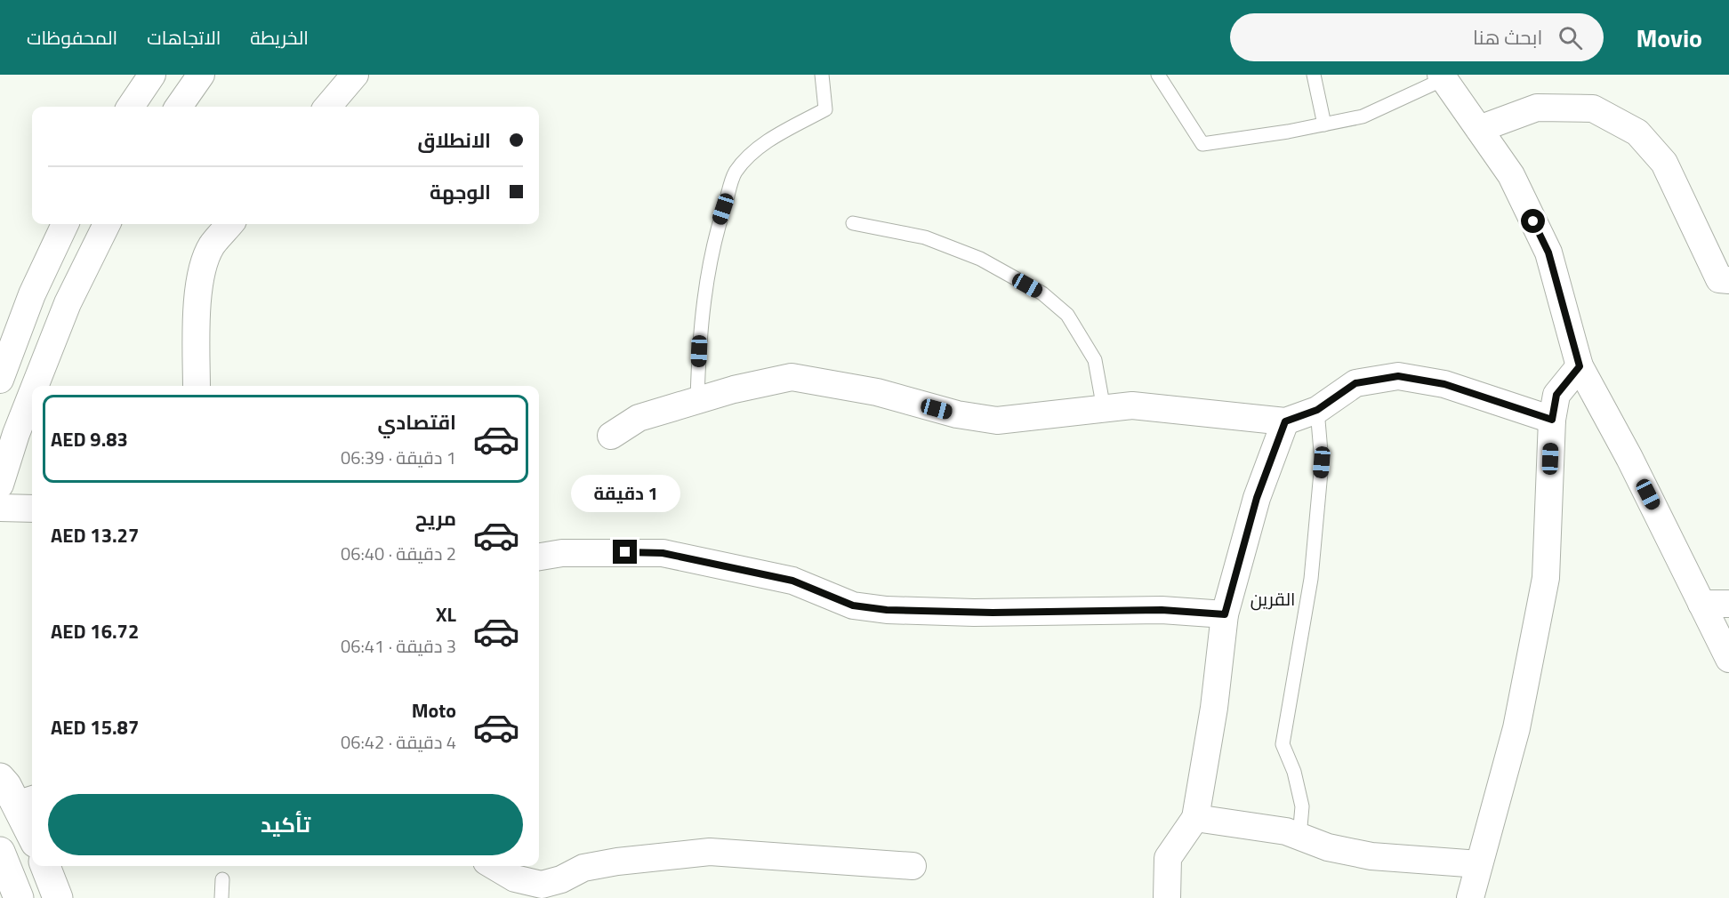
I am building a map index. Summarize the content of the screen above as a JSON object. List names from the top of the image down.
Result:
{
  "districts": ["القرين"],
  "page": {
    "header": "Movio",
    "search": "ابحث هنا",
    "nav": ["الخريطة", "الاتجاهات", "المحفوظات"],
    "banner": ["الانطلاق", "الوجهة"],
    "list": [
      {
        "name": "اقتصادي",
        "note": "1 دقيقة · 06:39",
        "value": "AED 9.83"
      },
      {
        "name": "مريح",
        "note": "2 دقيقة · 06:40",
        "value": "AED 13.27"
      },
      {
        "name": "XL",
        "note": "3 دقيقة · 06:41",
        "value": "AED 16.72"
      },
      {
        "name": "Moto",
        "note": "4 دقيقة · 06:42",
        "value": "AED 15.87"
      }
    ],
    "bubble": "1 دقيقة",
    "buttons": "تأكيد"
  }
}
